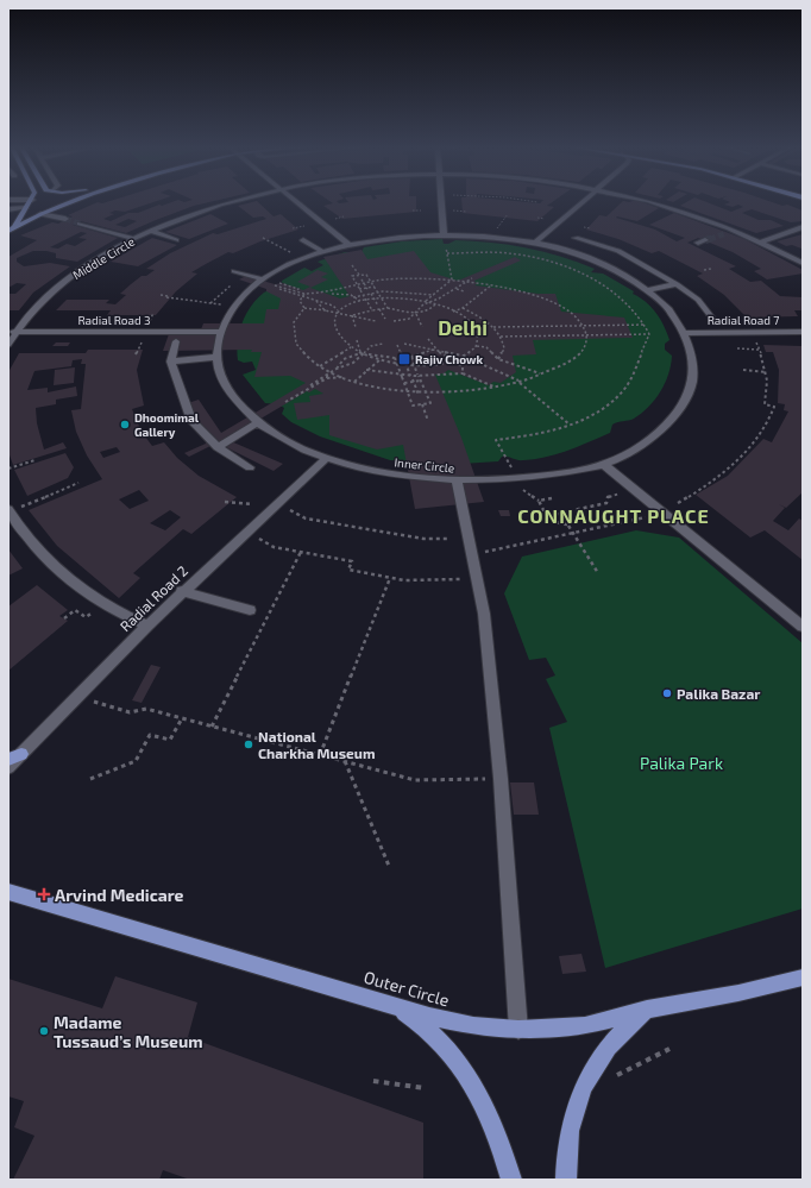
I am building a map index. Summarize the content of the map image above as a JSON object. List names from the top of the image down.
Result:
{
  "streets": {
    "main road": ["Outer Circle"],
    "street": [
      "Middle Circle",
      "Radial Road 3",
      "Radial Road 7",
      "Inner Circle",
      "Radial Road 2"
    ]
  },
  "crossings": [
    ["Middle Circle", "Radial Road 3"],
    ["Radial Road 3", "Inner Circle"],
    ["Radial Road 7", "Inner Circle"],
    ["Inner Circle", "Radial Road 2"]
  ],
  "districts": ["Delhi", "CONNAUGHT PLACE"],
  "parks": ["Palika Park"],
  "places": {
    "transit": ["Rajiv Chowk"],
    "other": [
      "Dhoomimal Gallery",
      "Palika Bazar",
      "National Charkha Museum",
      "Madame Tussaud’s Museum"
    ],
    "health": ["Arvind Medicare"]
  }
}
